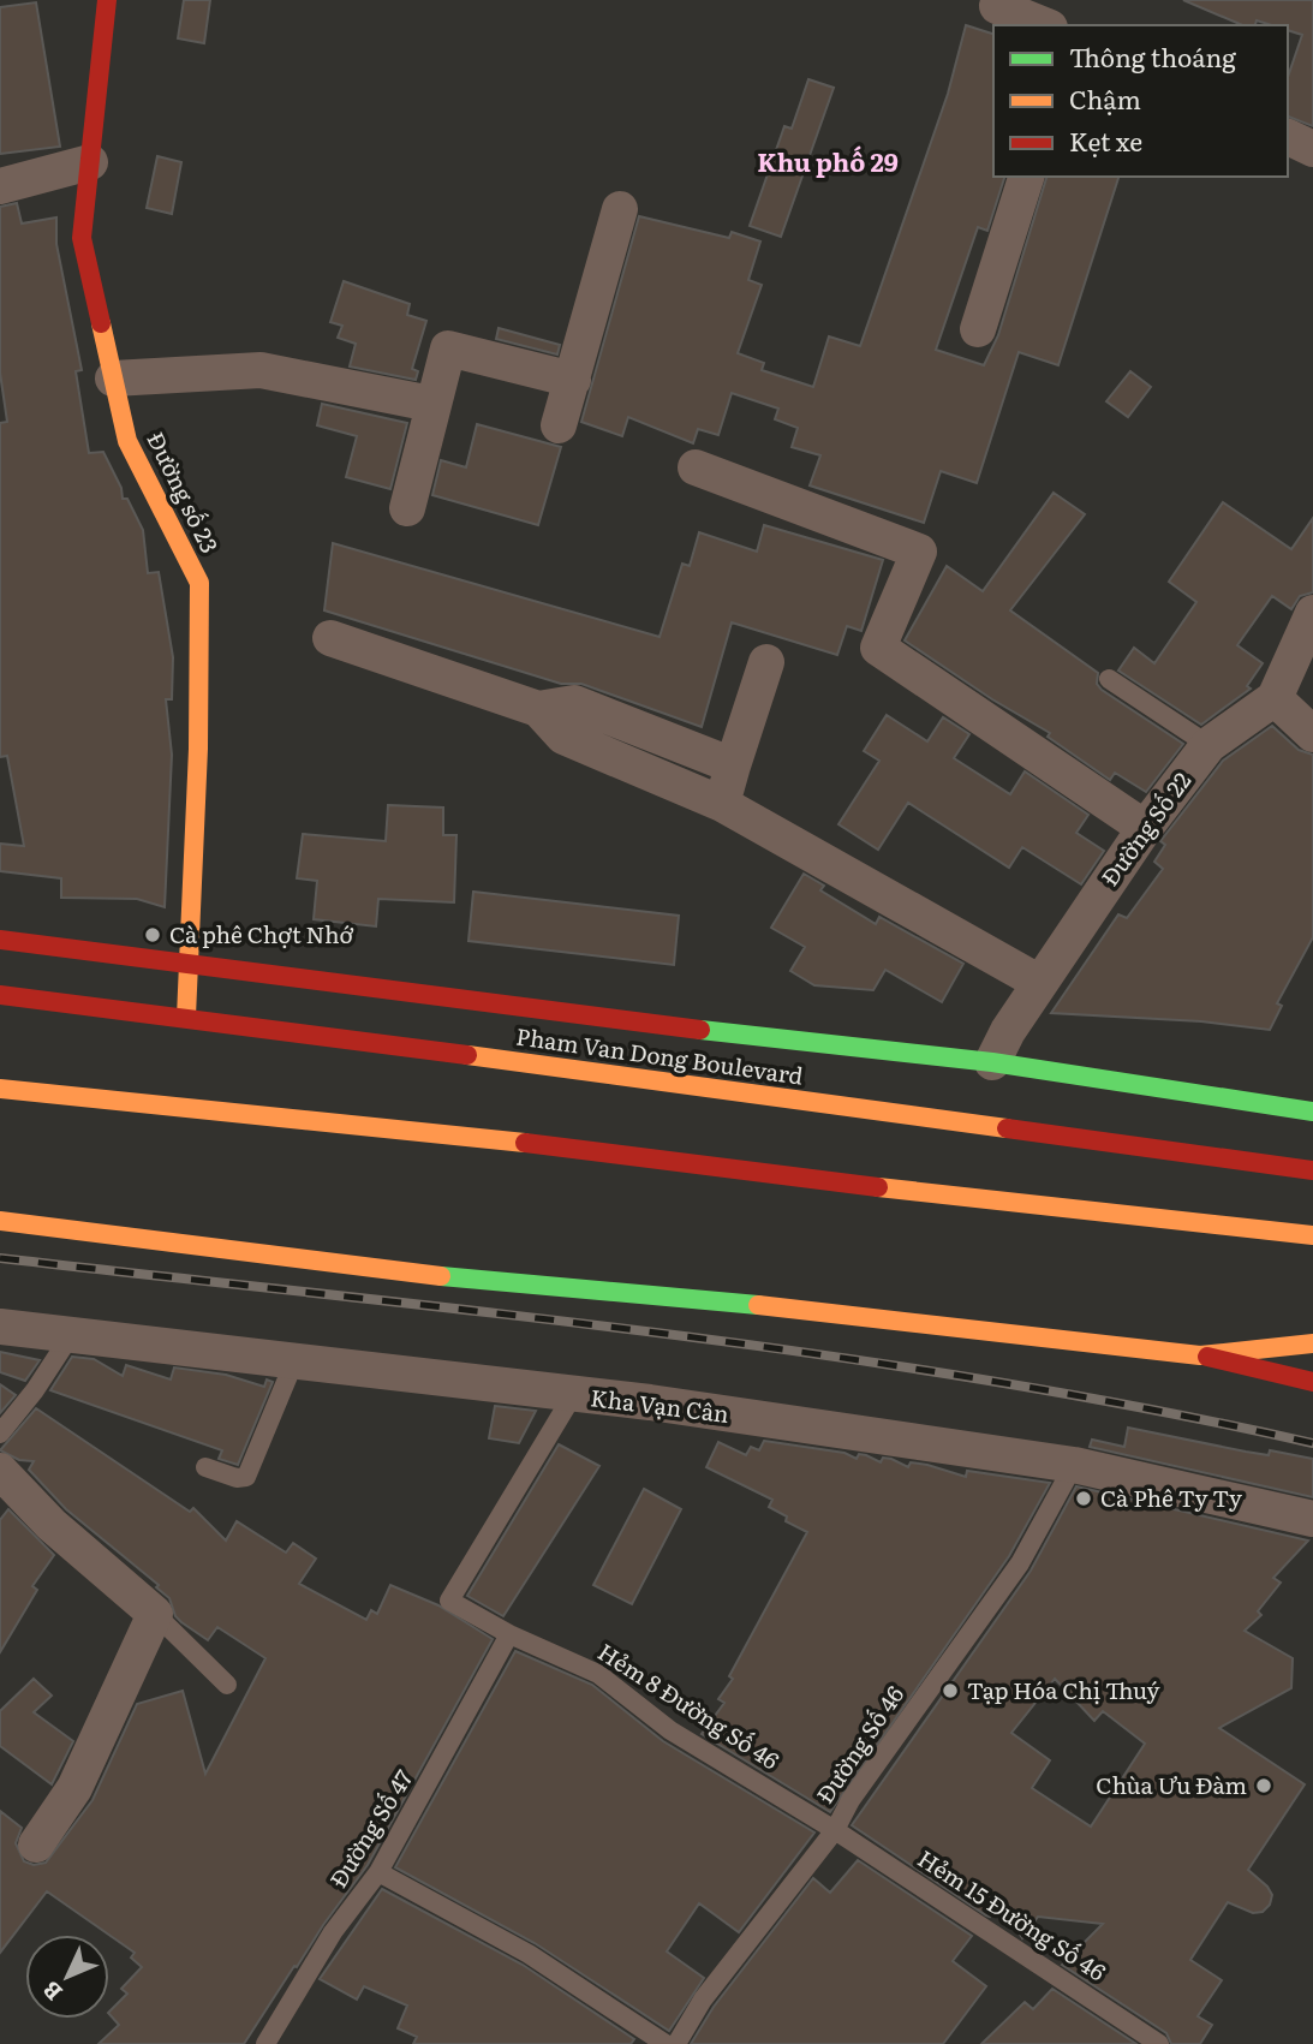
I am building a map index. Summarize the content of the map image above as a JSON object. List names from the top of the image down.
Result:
{
  "streets": {
    "main road": ["Đường số 23", "Pham Van Dong Boulevard"],
    "street": ["Đường Số 22", "Kha Vạn Cân"],
    "lane": [
      "Hẻm 8 Đường Số 46",
      "Đường Số 46",
      "Đường Số 47",
      "Hẻm 15 Đường Số 46"
    ]
  },
  "crossings": [
    ["Đường số 23", "Pham Van Dong Boulevard"],
    ["Đường Số 22", "Pham Van Dong Boulevard"],
    ["Kha Vạn Cân", "Hẻm 8 Đường Số 46"],
    ["Kha Vạn Cân", "Đường Số 46"],
    ["Hẻm 8 Đường Số 46", "Đường Số 46"],
    ["Hẻm 8 Đường Số 46", "Đường Số 47"],
    ["Hẻm 8 Đường Số 46", "Hẻm 15 Đường Số 46"],
    ["Đường Số 46", "Hẻm 15 Đường Số 46"]
  ],
  "districts": ["Khu phố 29"],
  "places": [
    "Cà phê Chợt Nhớ",
    "Cà Phê Ty Ty",
    "Tạp Hóa Chị Thuý",
    "Chùa Ưu Đàm"
  ],
  "legend": ["Thông thoáng", "Chậm", "Kẹt xe"],
  "north": "bottom left"
}
